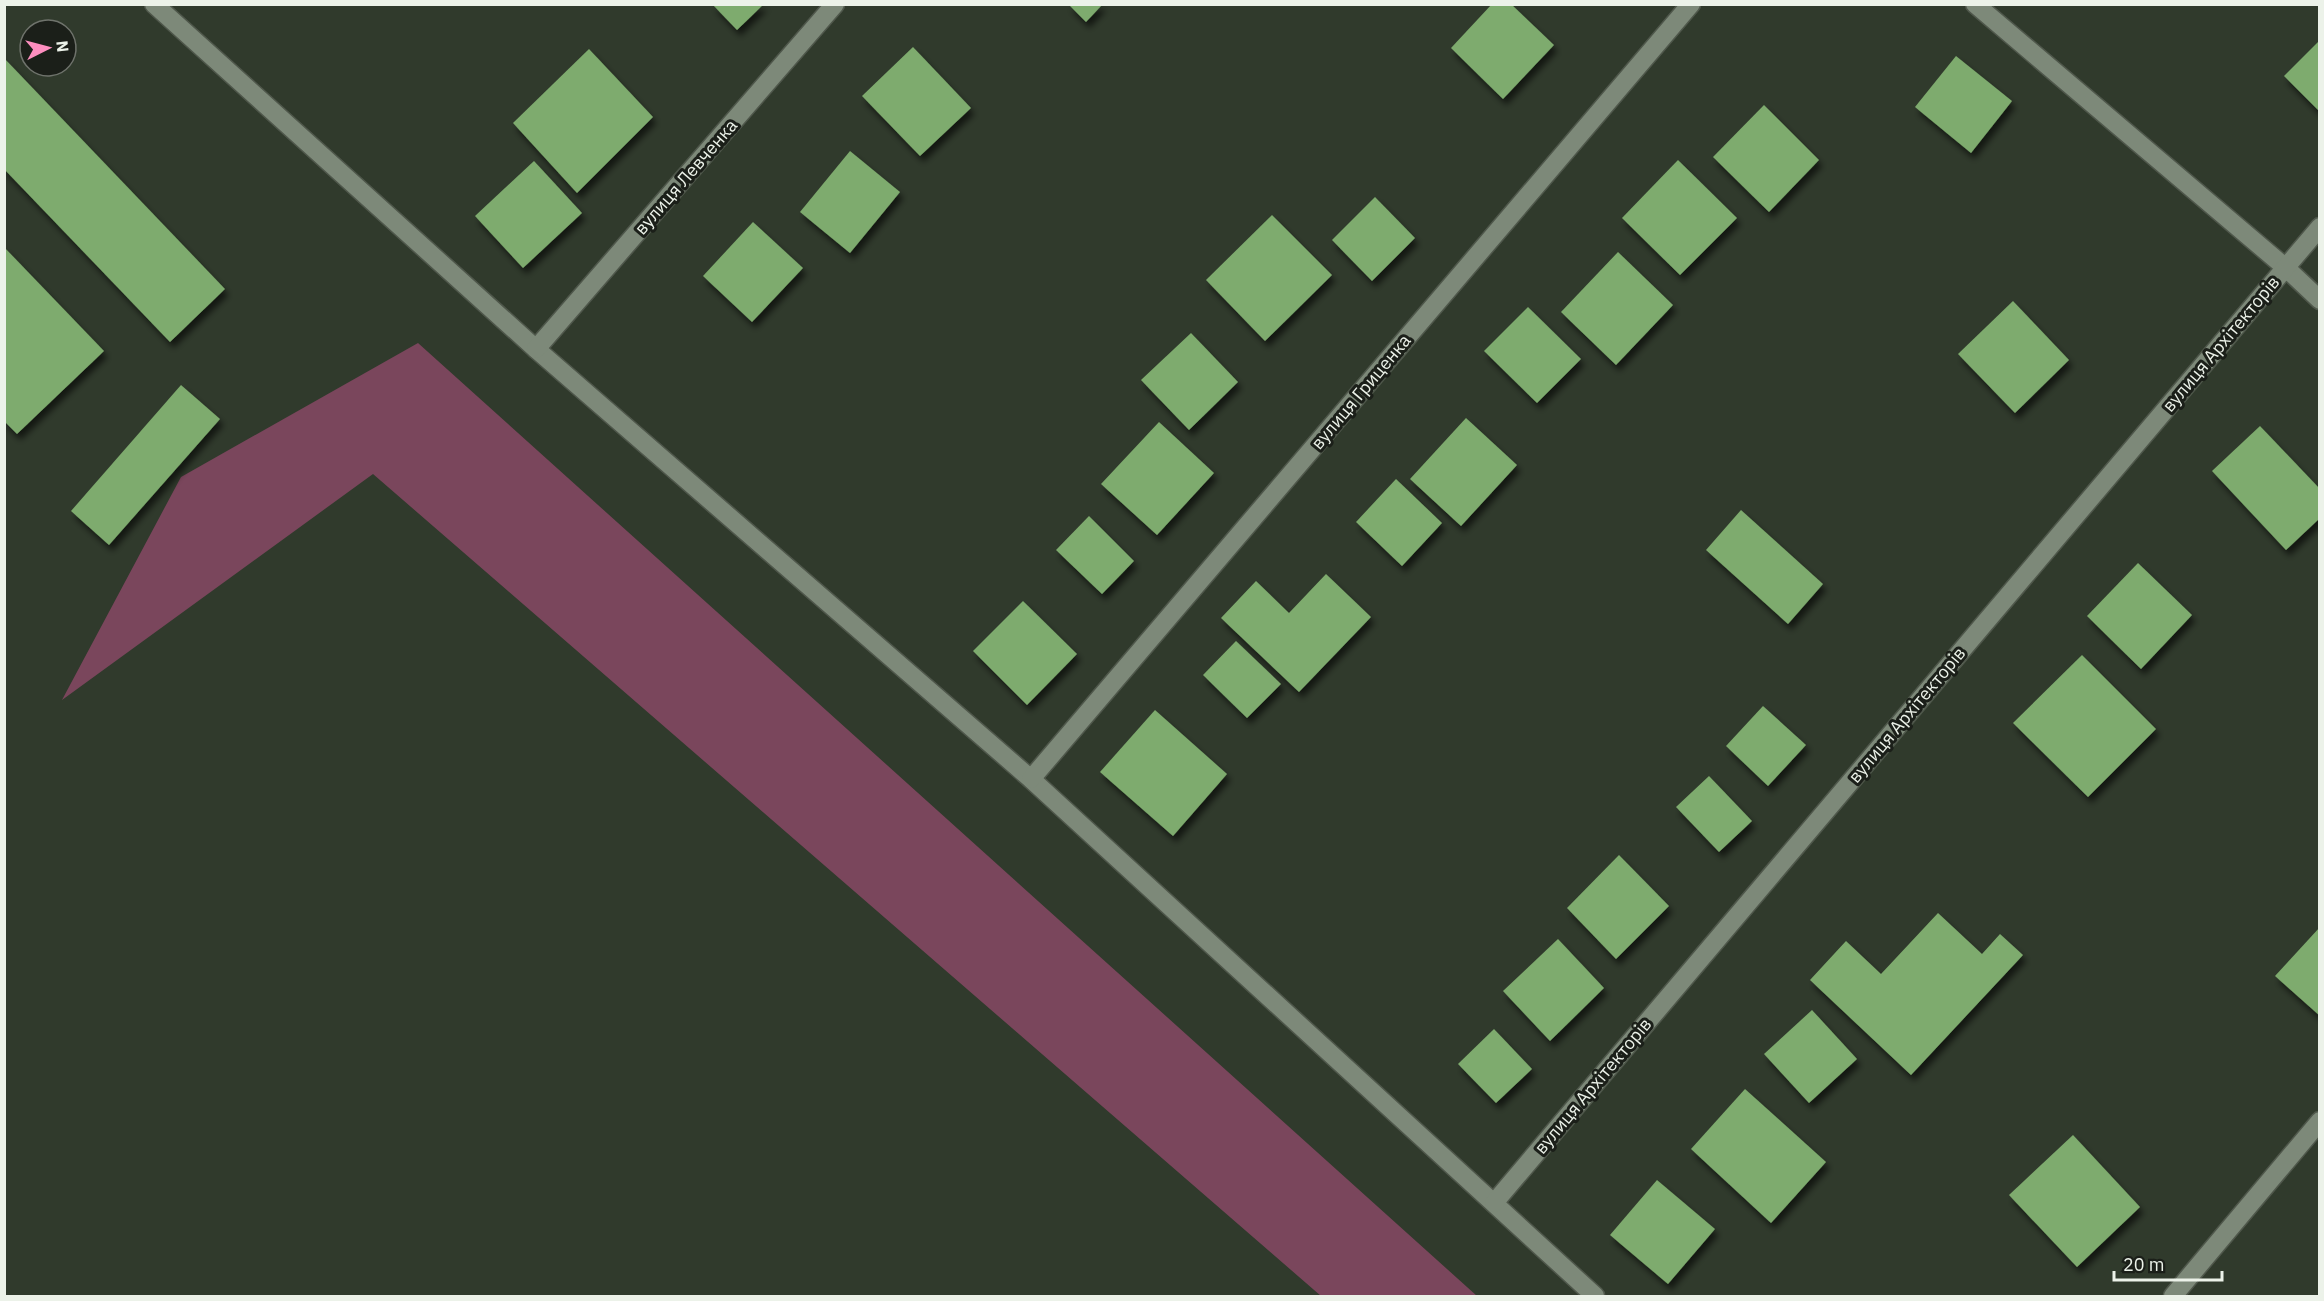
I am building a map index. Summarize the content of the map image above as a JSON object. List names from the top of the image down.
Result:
{
  "streets": {
    "street": ["вулиця Левченка", "вулиця Архітекторів", "вулиця Гриценка"]
  },
  "scale_bar": "20 m",
  "north": "right"
}
